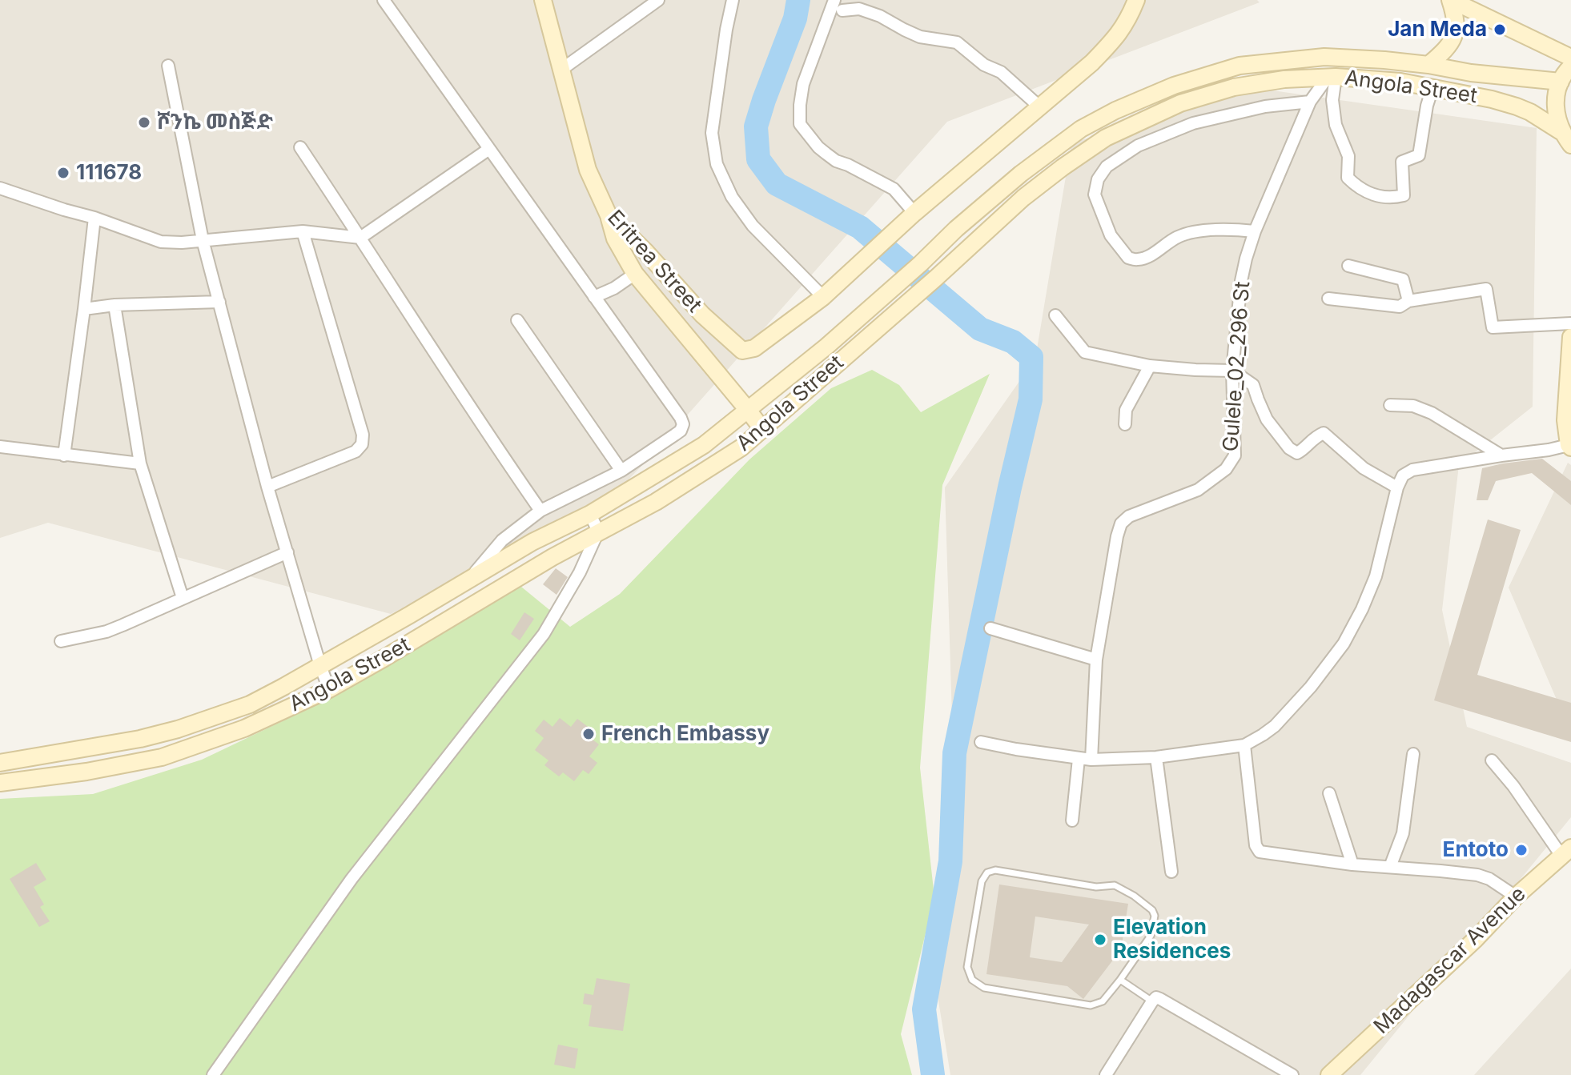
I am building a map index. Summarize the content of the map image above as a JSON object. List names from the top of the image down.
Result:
{
  "streets": {
    "main road": ["Angola Street", "Eritrea Street", "Madagascar Avenue"],
    "street": ["Gulele_02_296 St"]
  },
  "crossings": [
    ["Angola Street", "Gulele_02_296 St"]
  ],
  "places": [
    "Jan Meda",
    "ሾንኬ መስጅድ",
    "111678",
    "French Embassy",
    "Entoto",
    "Elevation Residences"
  ]
}
